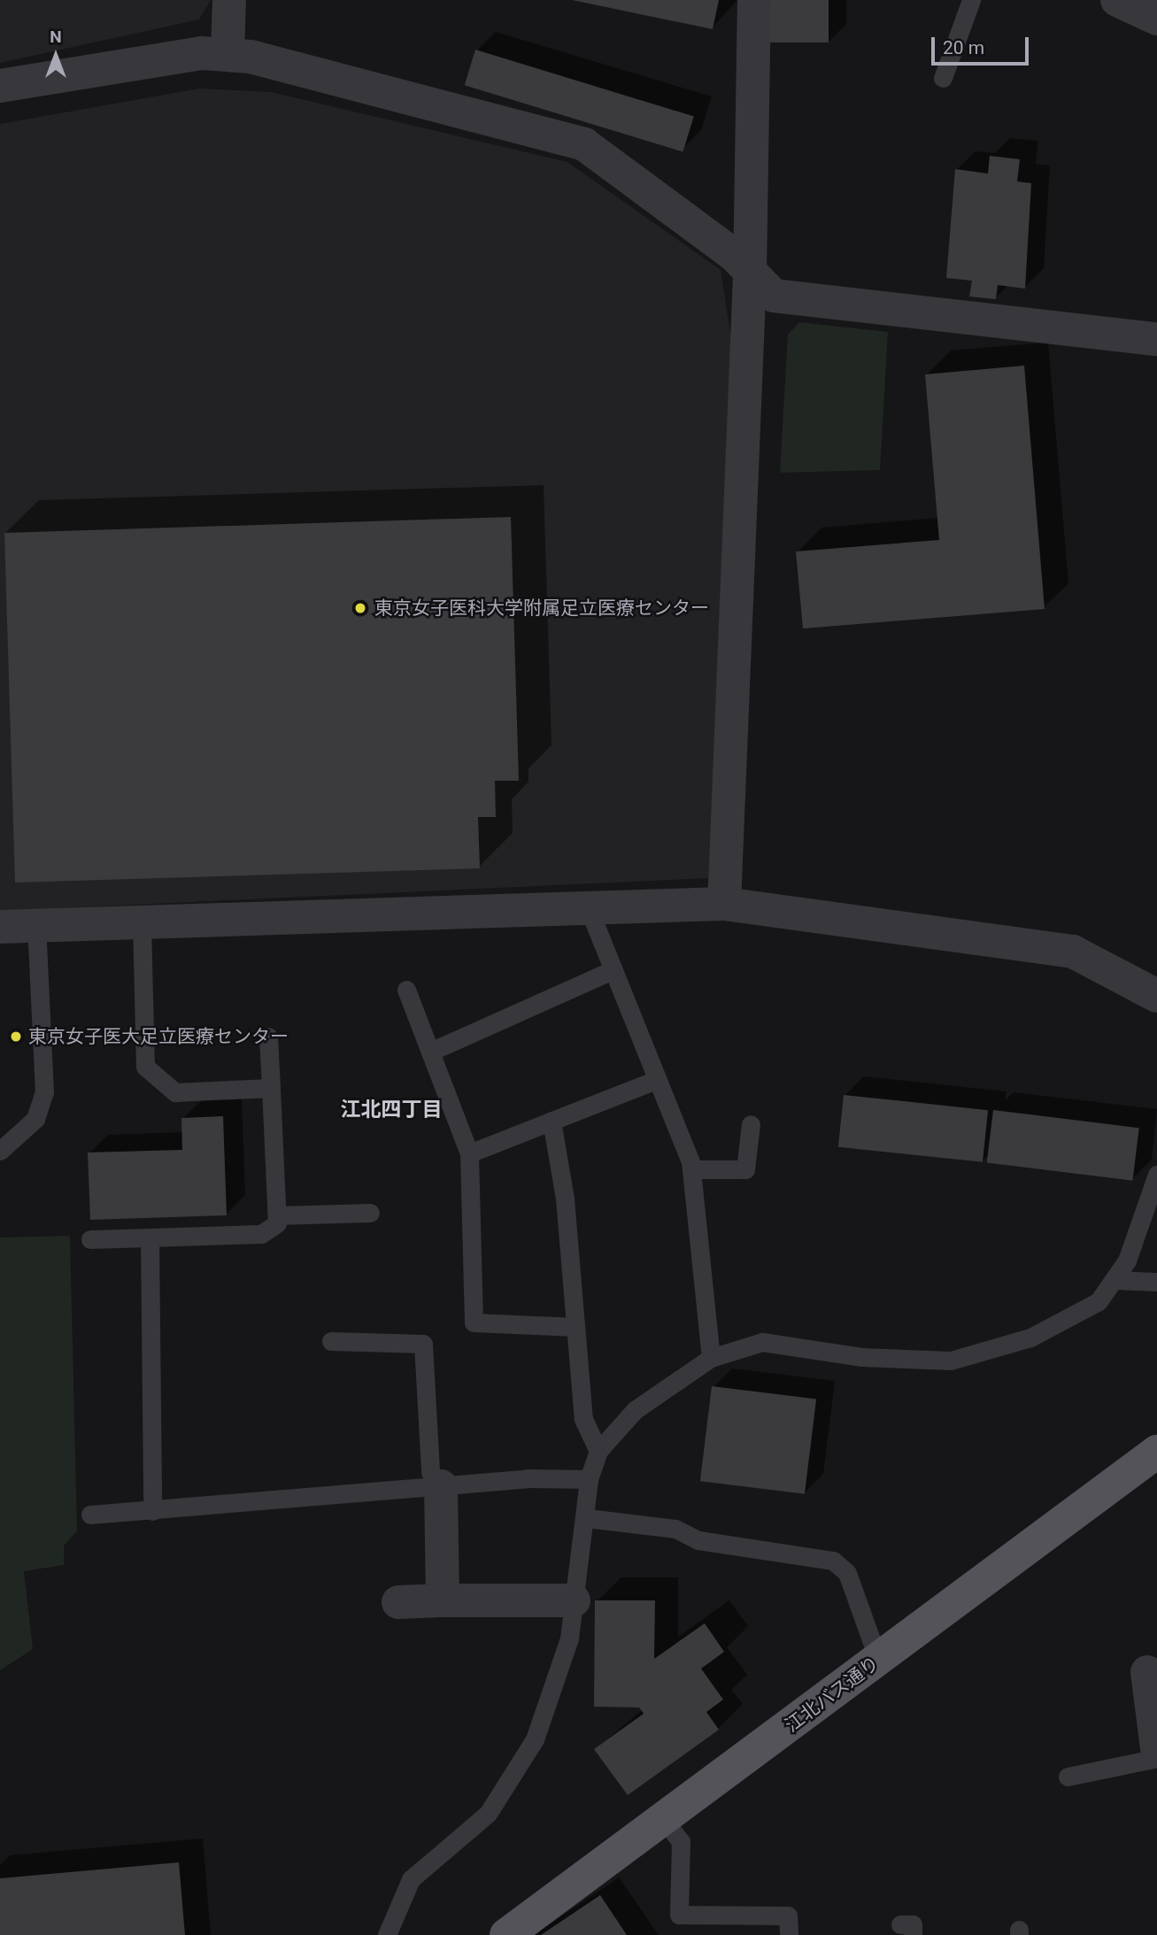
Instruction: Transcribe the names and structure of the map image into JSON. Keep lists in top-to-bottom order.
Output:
{
  "streets": {
    "main road": ["江北バス通り"]
  },
  "districts": ["江北四丁目"],
  "places": ["東京女子医科大学附属足立医療センター", "東京女子医大足立医療センター"],
  "scale_bar": "20 m",
  "north": "top"
}
